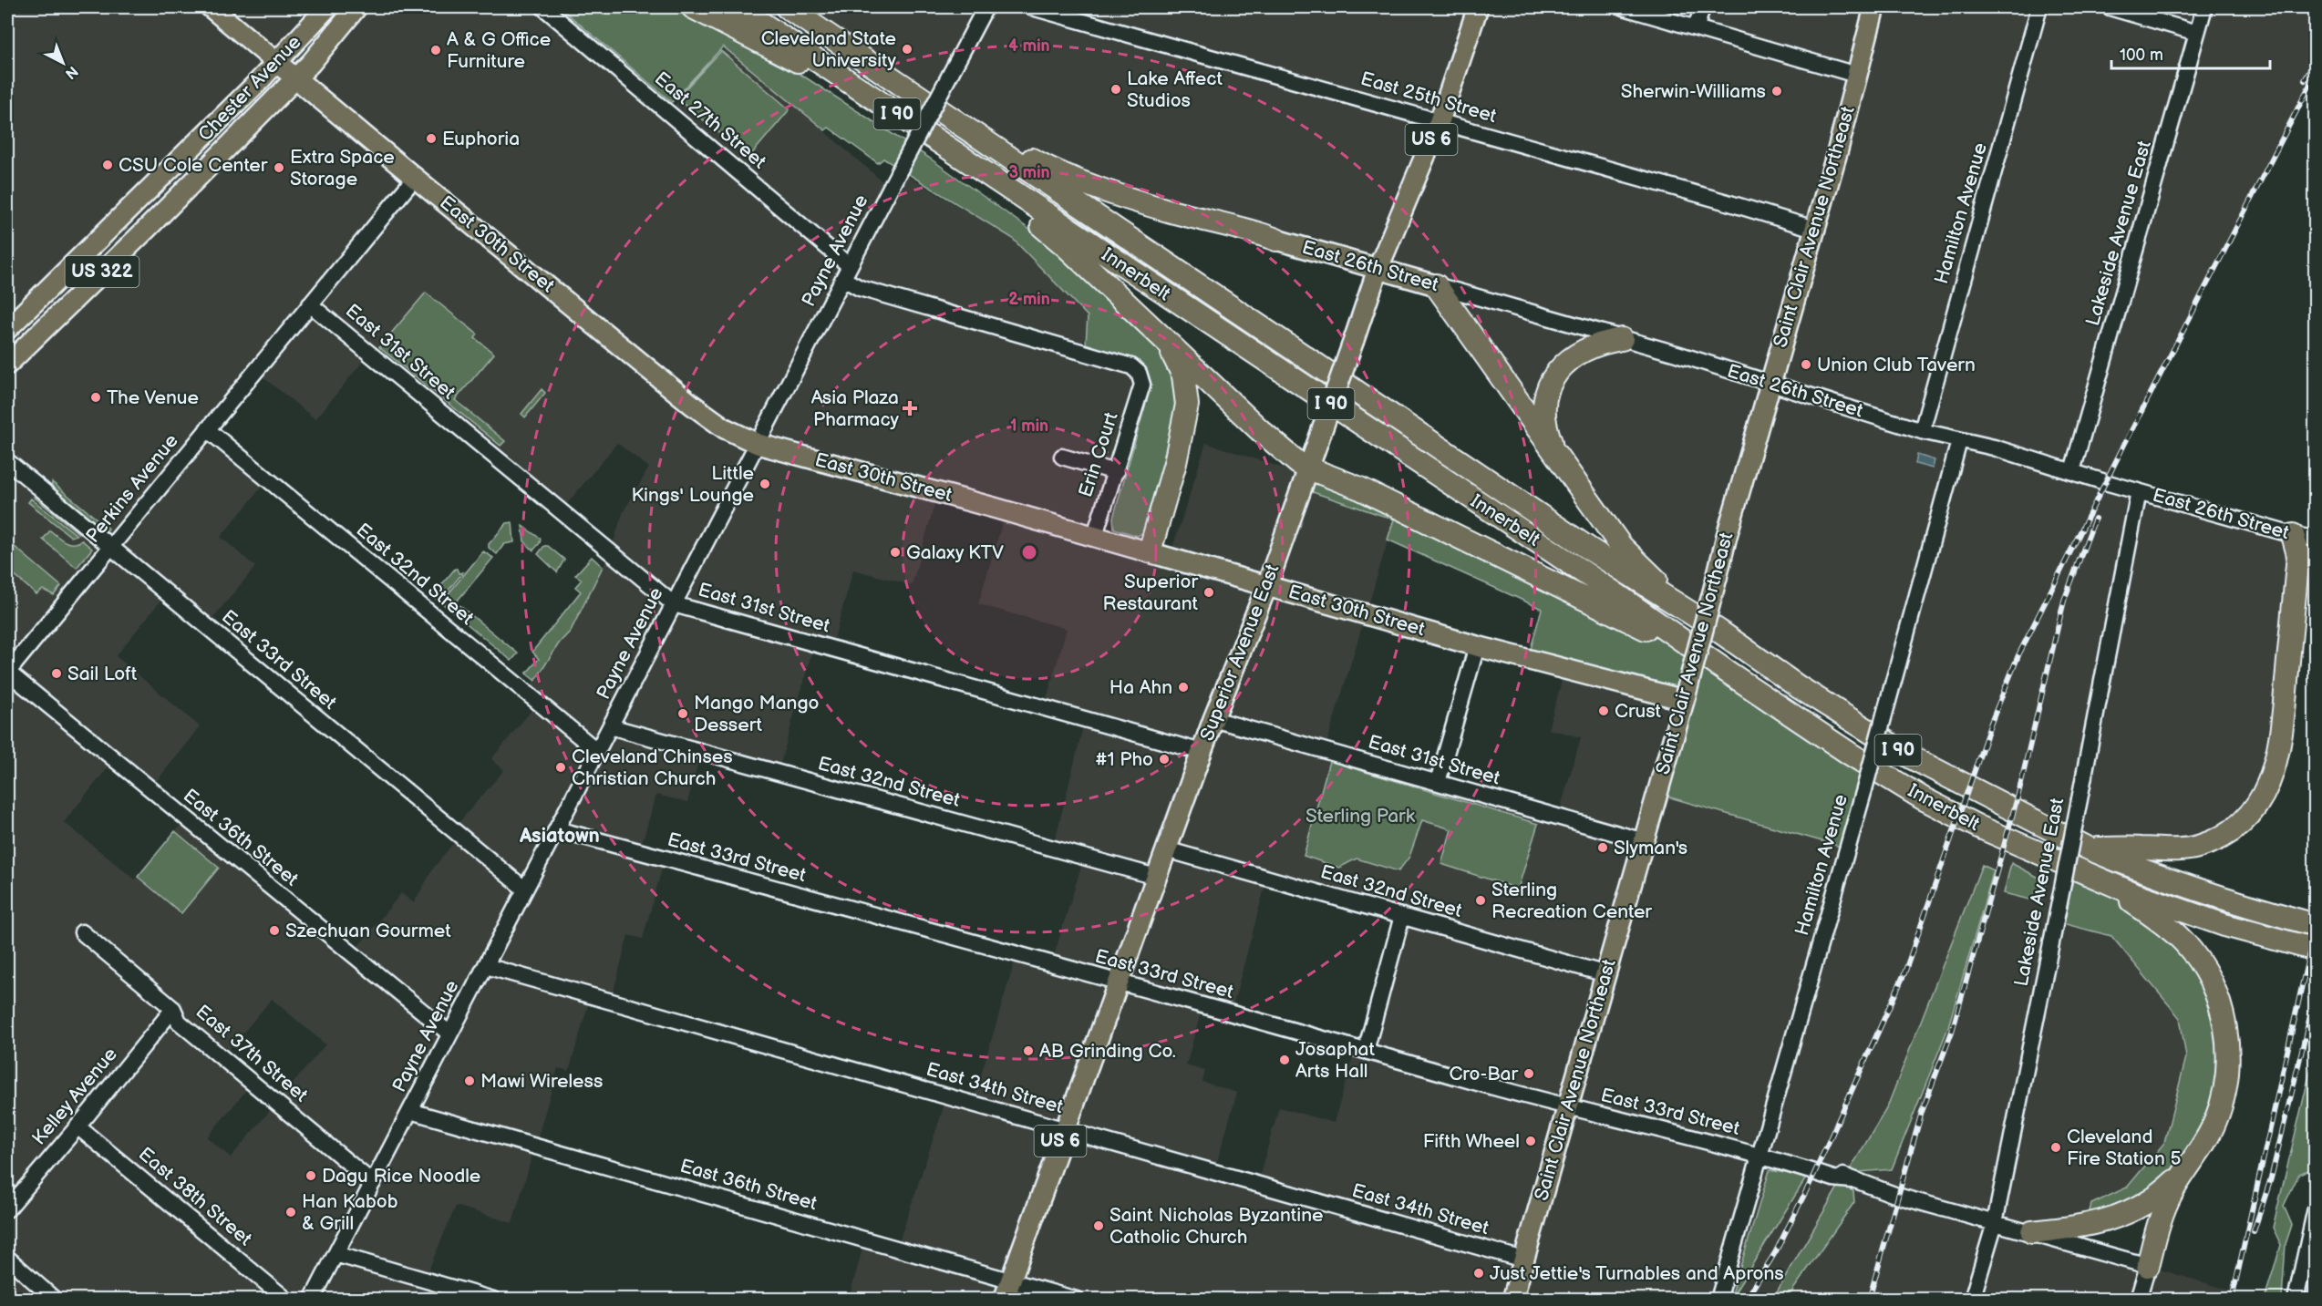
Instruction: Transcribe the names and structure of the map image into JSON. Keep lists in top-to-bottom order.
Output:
{
  "streets": {
    "highway": ["I 90", "Innerbelt"],
    "main road": [
      "Chester Avenue",
      "US 6",
      "Saint Clair Avenue Northeast",
      "East 30th Street",
      "East 26th Street",
      "US 322",
      "Superior Avenue East"
    ],
    "street": [
      "East 25th Street",
      "East 27th Street",
      "Hamilton Avenue",
      "Lakeside Avenue East",
      "Payne Avenue",
      "East 31st Street",
      "Erin Court",
      "Perkins Avenue",
      "East 32nd Street",
      "East 33rd Street",
      "East 36th Street",
      "East 37th Street",
      "East 34th Street",
      "Kelley Avenue",
      "East 38th Street"
    ]
  },
  "crossings": [
    ["Chester Avenue", "East 30th Street"],
    ["East 25th Street", "Saint Clair Avenue Northeast"],
    ["East 25th Street", "Superior Avenue East"],
    ["East 27th Street", "Payne Avenue"],
    ["East 27th Street", "Erin Court"],
    ["Hamilton Avenue", "East 26th Street"],
    ["Hamilton Avenue", "East 33rd Street"],
    ["Saint Clair Avenue Northeast", "East 30th Street"],
    ["Saint Clair Avenue Northeast", "East 26th Street"],
    ["Saint Clair Avenue Northeast", "East 31st Street"],
    ["Saint Clair Avenue Northeast", "East 32nd Street"],
    ["Saint Clair Avenue Northeast", "East 33rd Street"],
    ["Saint Clair Avenue Northeast", "East 34th Street"],
    ["Lakeside Avenue East", "East 26th Street"],
    ["Lakeside Avenue East", "East 33rd Street"],
    ["East 30th Street", "Payne Avenue"],
    ["East 30th Street", "Erin Court"],
    ["East 30th Street", "Perkins Avenue"],
    ["East 30th Street", "Superior Avenue East"],
    ["Payne Avenue", "East 31st Street"],
    ["Payne Avenue", "East 32nd Street"],
    ["Payne Avenue", "East 33rd Street"],
    ["Payne Avenue", "East 36th Street"],
    ["Payne Avenue", "East 37th Street"],
    ["Payne Avenue", "East 34th Street"],
    ["East 26th Street", "Superior Avenue East"],
    ["East 31st Street", "Perkins Avenue"],
    ["East 31st Street", "Superior Avenue East"],
    ["Perkins Avenue", "East 32nd Street"],
    ["Perkins Avenue", "East 33rd Street"],
    ["Perkins Avenue", "East 36th Street"],
    ["East 32nd Street", "Superior Avenue East"],
    ["Superior Avenue East", "East 33rd Street"],
    ["Superior Avenue East", "East 36th Street"],
    ["Superior Avenue East", "East 34th Street"],
    ["East 37th Street", "Kelley Avenue"],
    ["Kelley Avenue", "East 38th Street"]
  ],
  "districts": ["Asiatown"],
  "parks": ["Sterling Park"],
  "places": {
    "other": [
      "Cleveland State University",
      "A & G Office Furniture",
      "Lake Affect Studios",
      "Sherwin-Williams",
      "Euphoria",
      "CSU Cole Center",
      "Extra Space Storage",
      "Union Club Tavern",
      "The Venue",
      "Little Kings' Lounge",
      "Galaxy KTV",
      "Superior Restaurant",
      "Sail Loft",
      "Ha Ahn",
      "Crust",
      "Mango Mango Dessert",
      "#1 Pho",
      "Cleveland Chinses Christian Church",
      "Slyman's",
      "Sterling Recreation Center",
      "Szechuan Gourmet",
      "AB Grinding Co.",
      "Josaphat Arts Hall",
      "Cro-Bar",
      "Mawi Wireless",
      "Fifth Wheel",
      "Cleveland Fire Station 5",
      "Dagu Rice Noodle",
      "Han Kabob & Grill",
      "Saint Nicholas Byzantine Catholic Church",
      "Just Jettie's Turnables and Aprons"
    ],
    "health": ["Asia Plaza Pharmacy"]
  },
  "scale_bar": "100 m",
  "north": "bottom right",
  "rings": [
    "4 min",
    "3 min",
    "2 min",
    "1 min"
  ]
}
